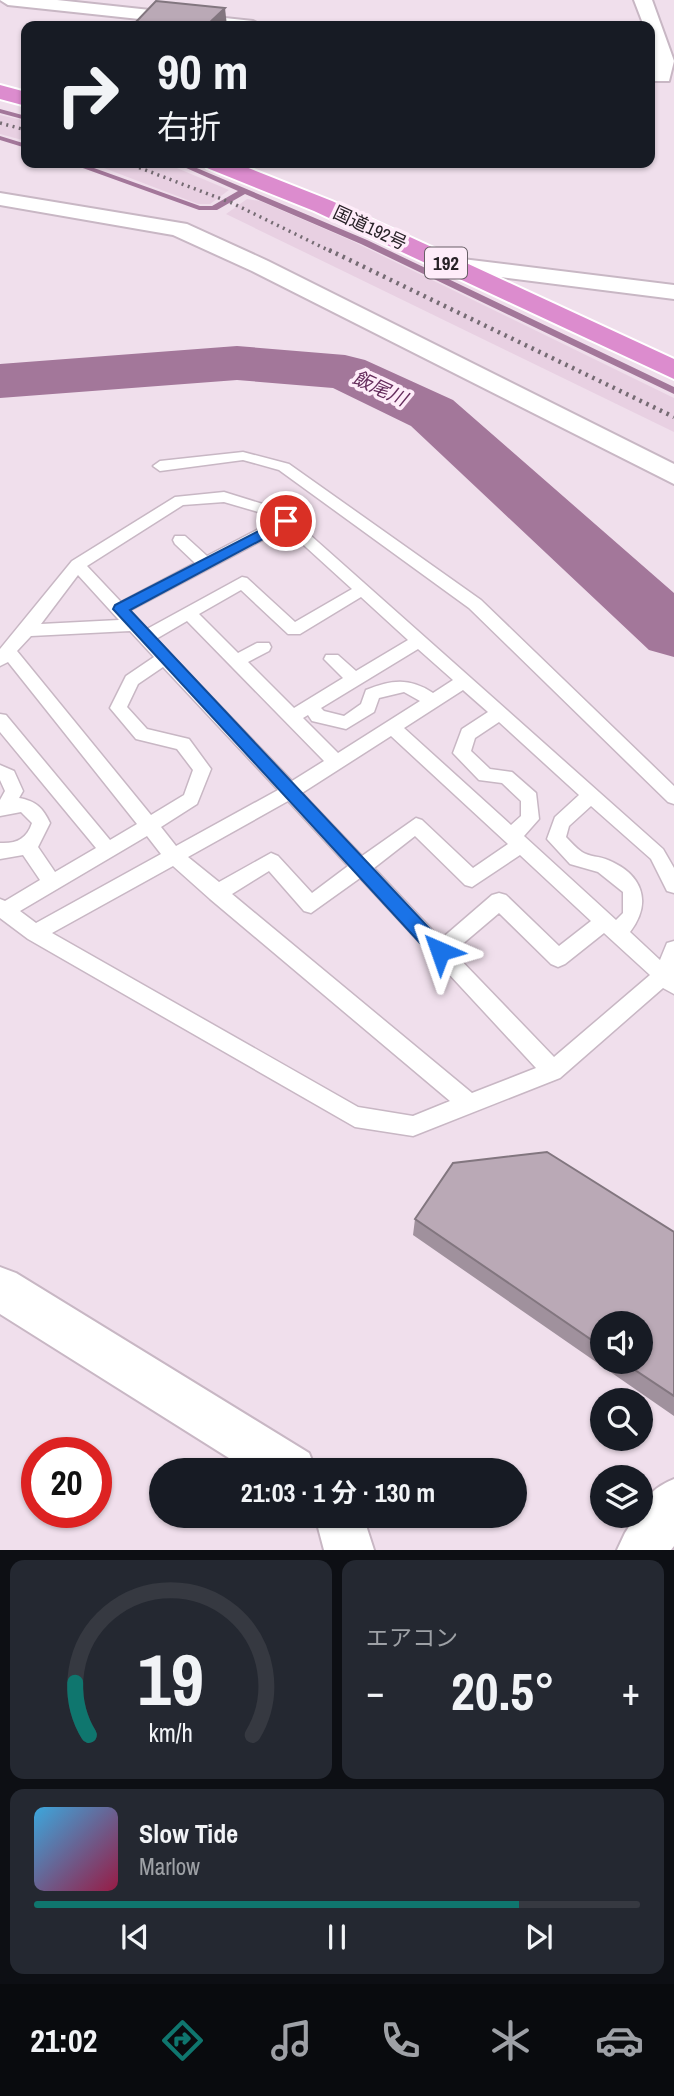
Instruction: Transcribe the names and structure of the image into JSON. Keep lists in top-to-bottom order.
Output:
{
  "streets": {
    "highway": ["国道192号", "192"]
  },
  "water": ["飯尾川"],
  "page": {
    "turn": ["90 m", "右折"],
    "limit": "20",
    "trip": "21:03 · 1 分 · 130 m",
    "tile": "エアコン",
    "heat": ["−", "20.5°", "+"],
    "song": ["Slow Tide", "Marlow"],
    "tabs": "21:02",
    "gauge": ["19", "km/h"]
  }
}
